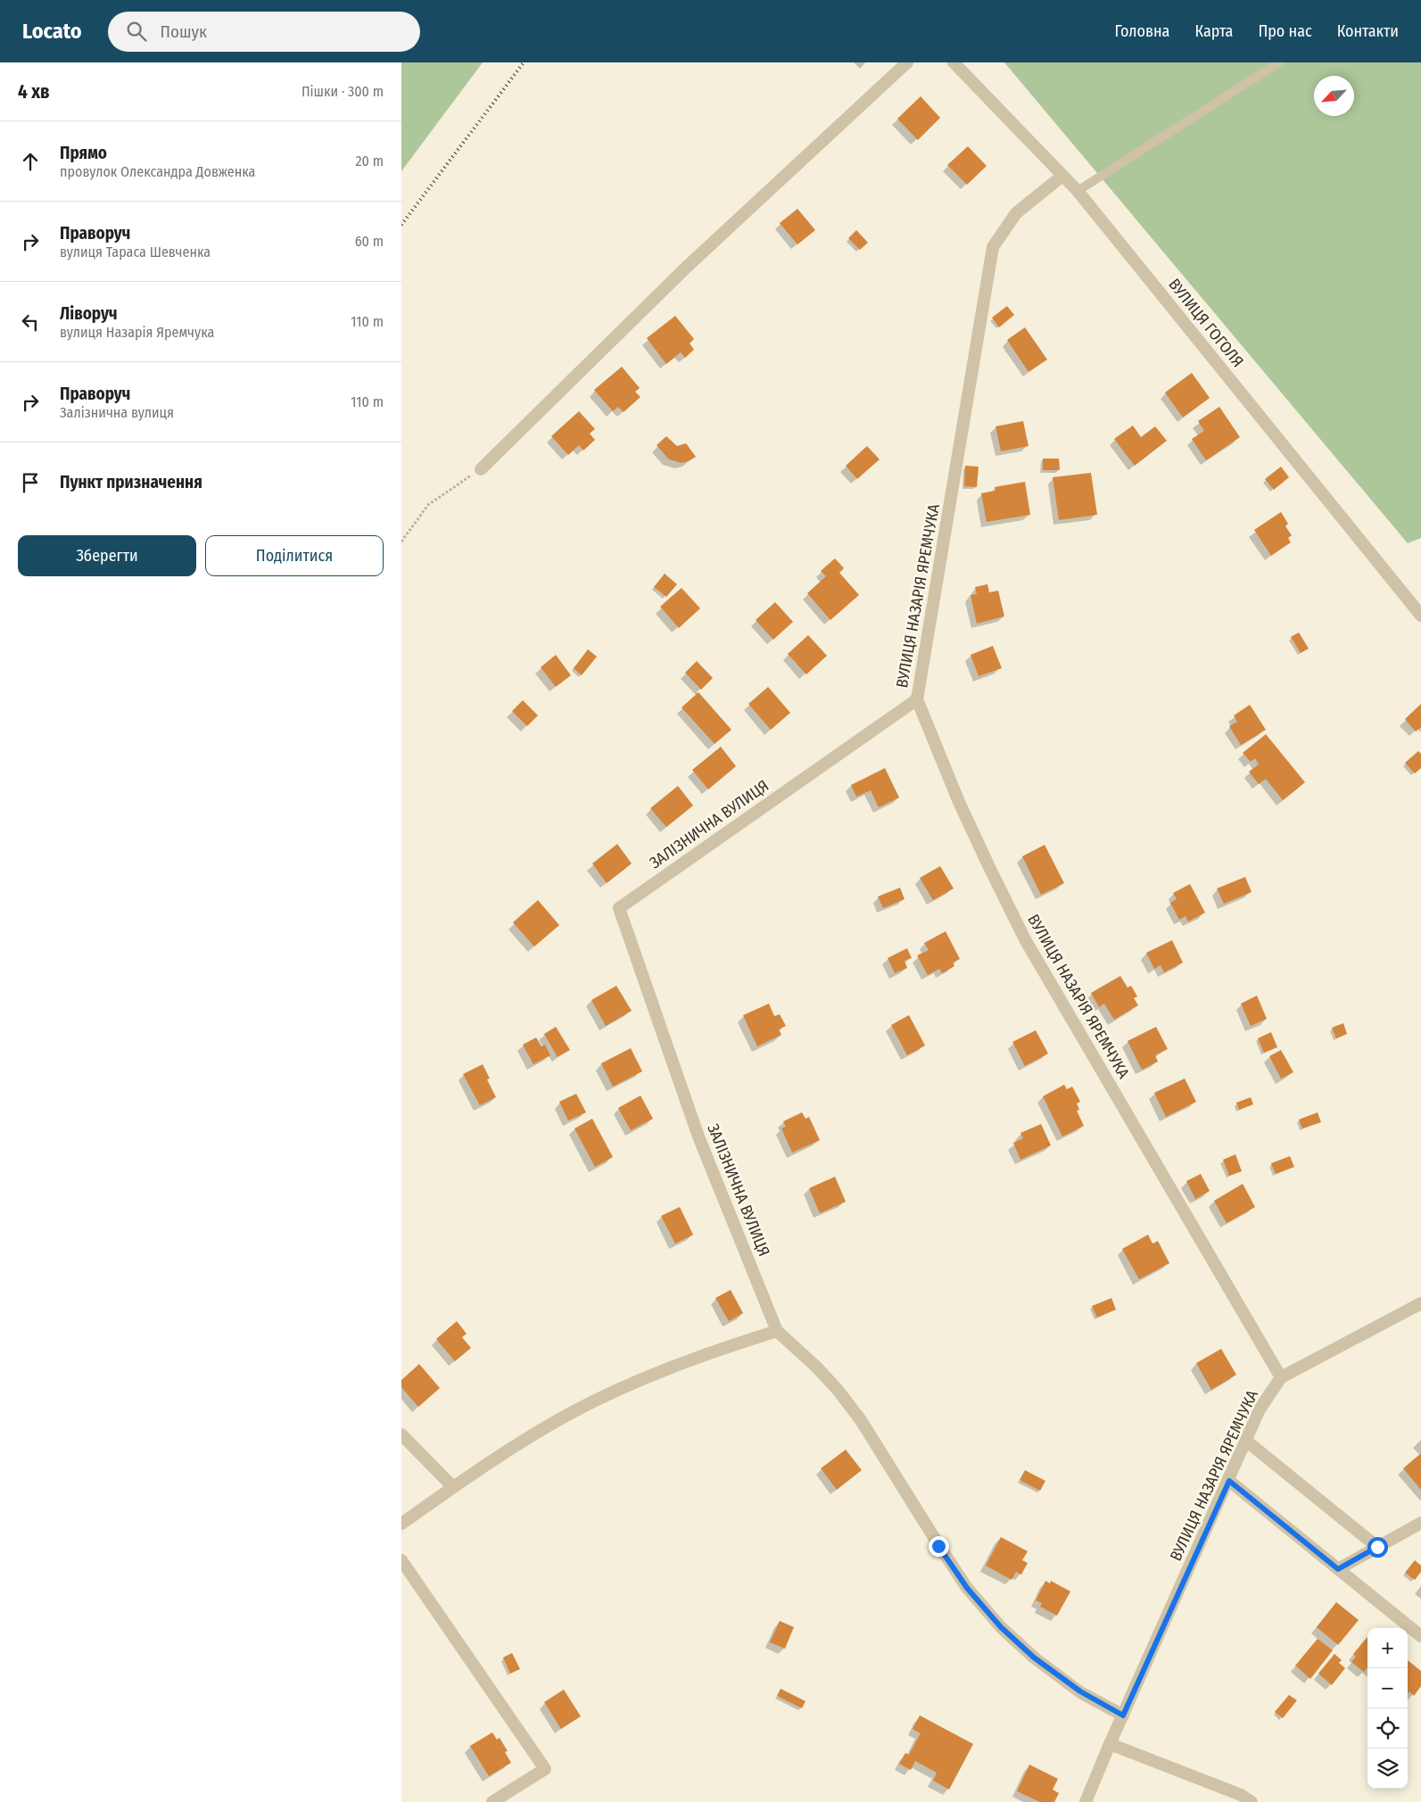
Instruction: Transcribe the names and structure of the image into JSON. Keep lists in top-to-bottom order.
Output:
{
  "streets": {
    "street": ["ВУЛИЦЯ ГОГОЛЯ", "ВУЛИЦЯ НАЗАРІЯ ЯРЕМЧУКА", "ЗАЛІЗНИЧНА ВУЛИЦЯ"]
  },
  "crossings": [
    ["ВУЛИЦЯ ГОГОЛЯ", "ВУЛИЦЯ НАЗАРІЯ ЯРЕМЧУКА"],
    ["ВУЛИЦЯ НАЗАРІЯ ЯРЕМЧУКА", "ЗАЛІЗНИЧНА ВУЛИЦЯ"]
  ],
  "north": "bottom left",
  "page": {
    "header": "Locato",
    "search": "Пошук",
    "nav": [
      "Головна",
      "Карта",
      "Про нас",
      "Контакти"
    ],
    "heading": ["4 хв", "Пішки · 300 m"],
    "list": [
      ["Прямо", "провулок Олександра Довженка", "20 m"],
      ["Праворуч", "вулиця Тараса Шевченка", "60 m"],
      ["Ліворуч", "вулиця Назарія Яремчука", "110 m"],
      ["Праворуч", "Залізнична вулиця", "110 m"],
      "Пункт призначення"
    ],
    "buttons": ["Зберегти", "Поділитися"],
    "map_buttons": ["+", "−"]
  }
}
